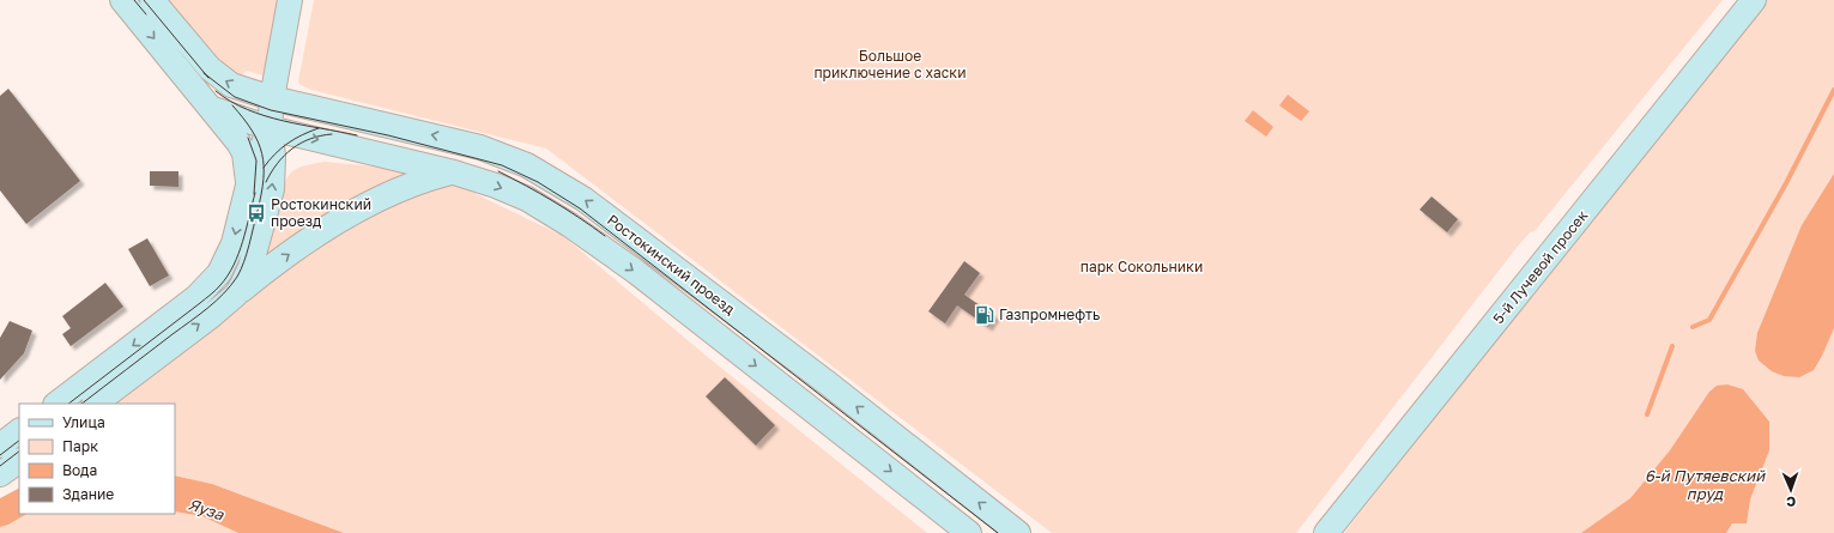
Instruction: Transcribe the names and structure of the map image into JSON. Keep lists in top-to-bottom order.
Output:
{
  "streets": {
    "main road": ["Ростокинский проезд", "5-й Лучевой просек"]
  },
  "water": ["6-й Путяевский пруд", "Яуза"],
  "parks": ["Большое приключение с хаски", "парк Сокольники"],
  "places": {
    "bus stop": ["Ростокинский проезд"],
    "fuel station": ["Газпромнефть"]
  },
  "legend": [
    "Улица",
    "Парк",
    "Вода",
    "Здание"
  ],
  "north": "bottom"
}
